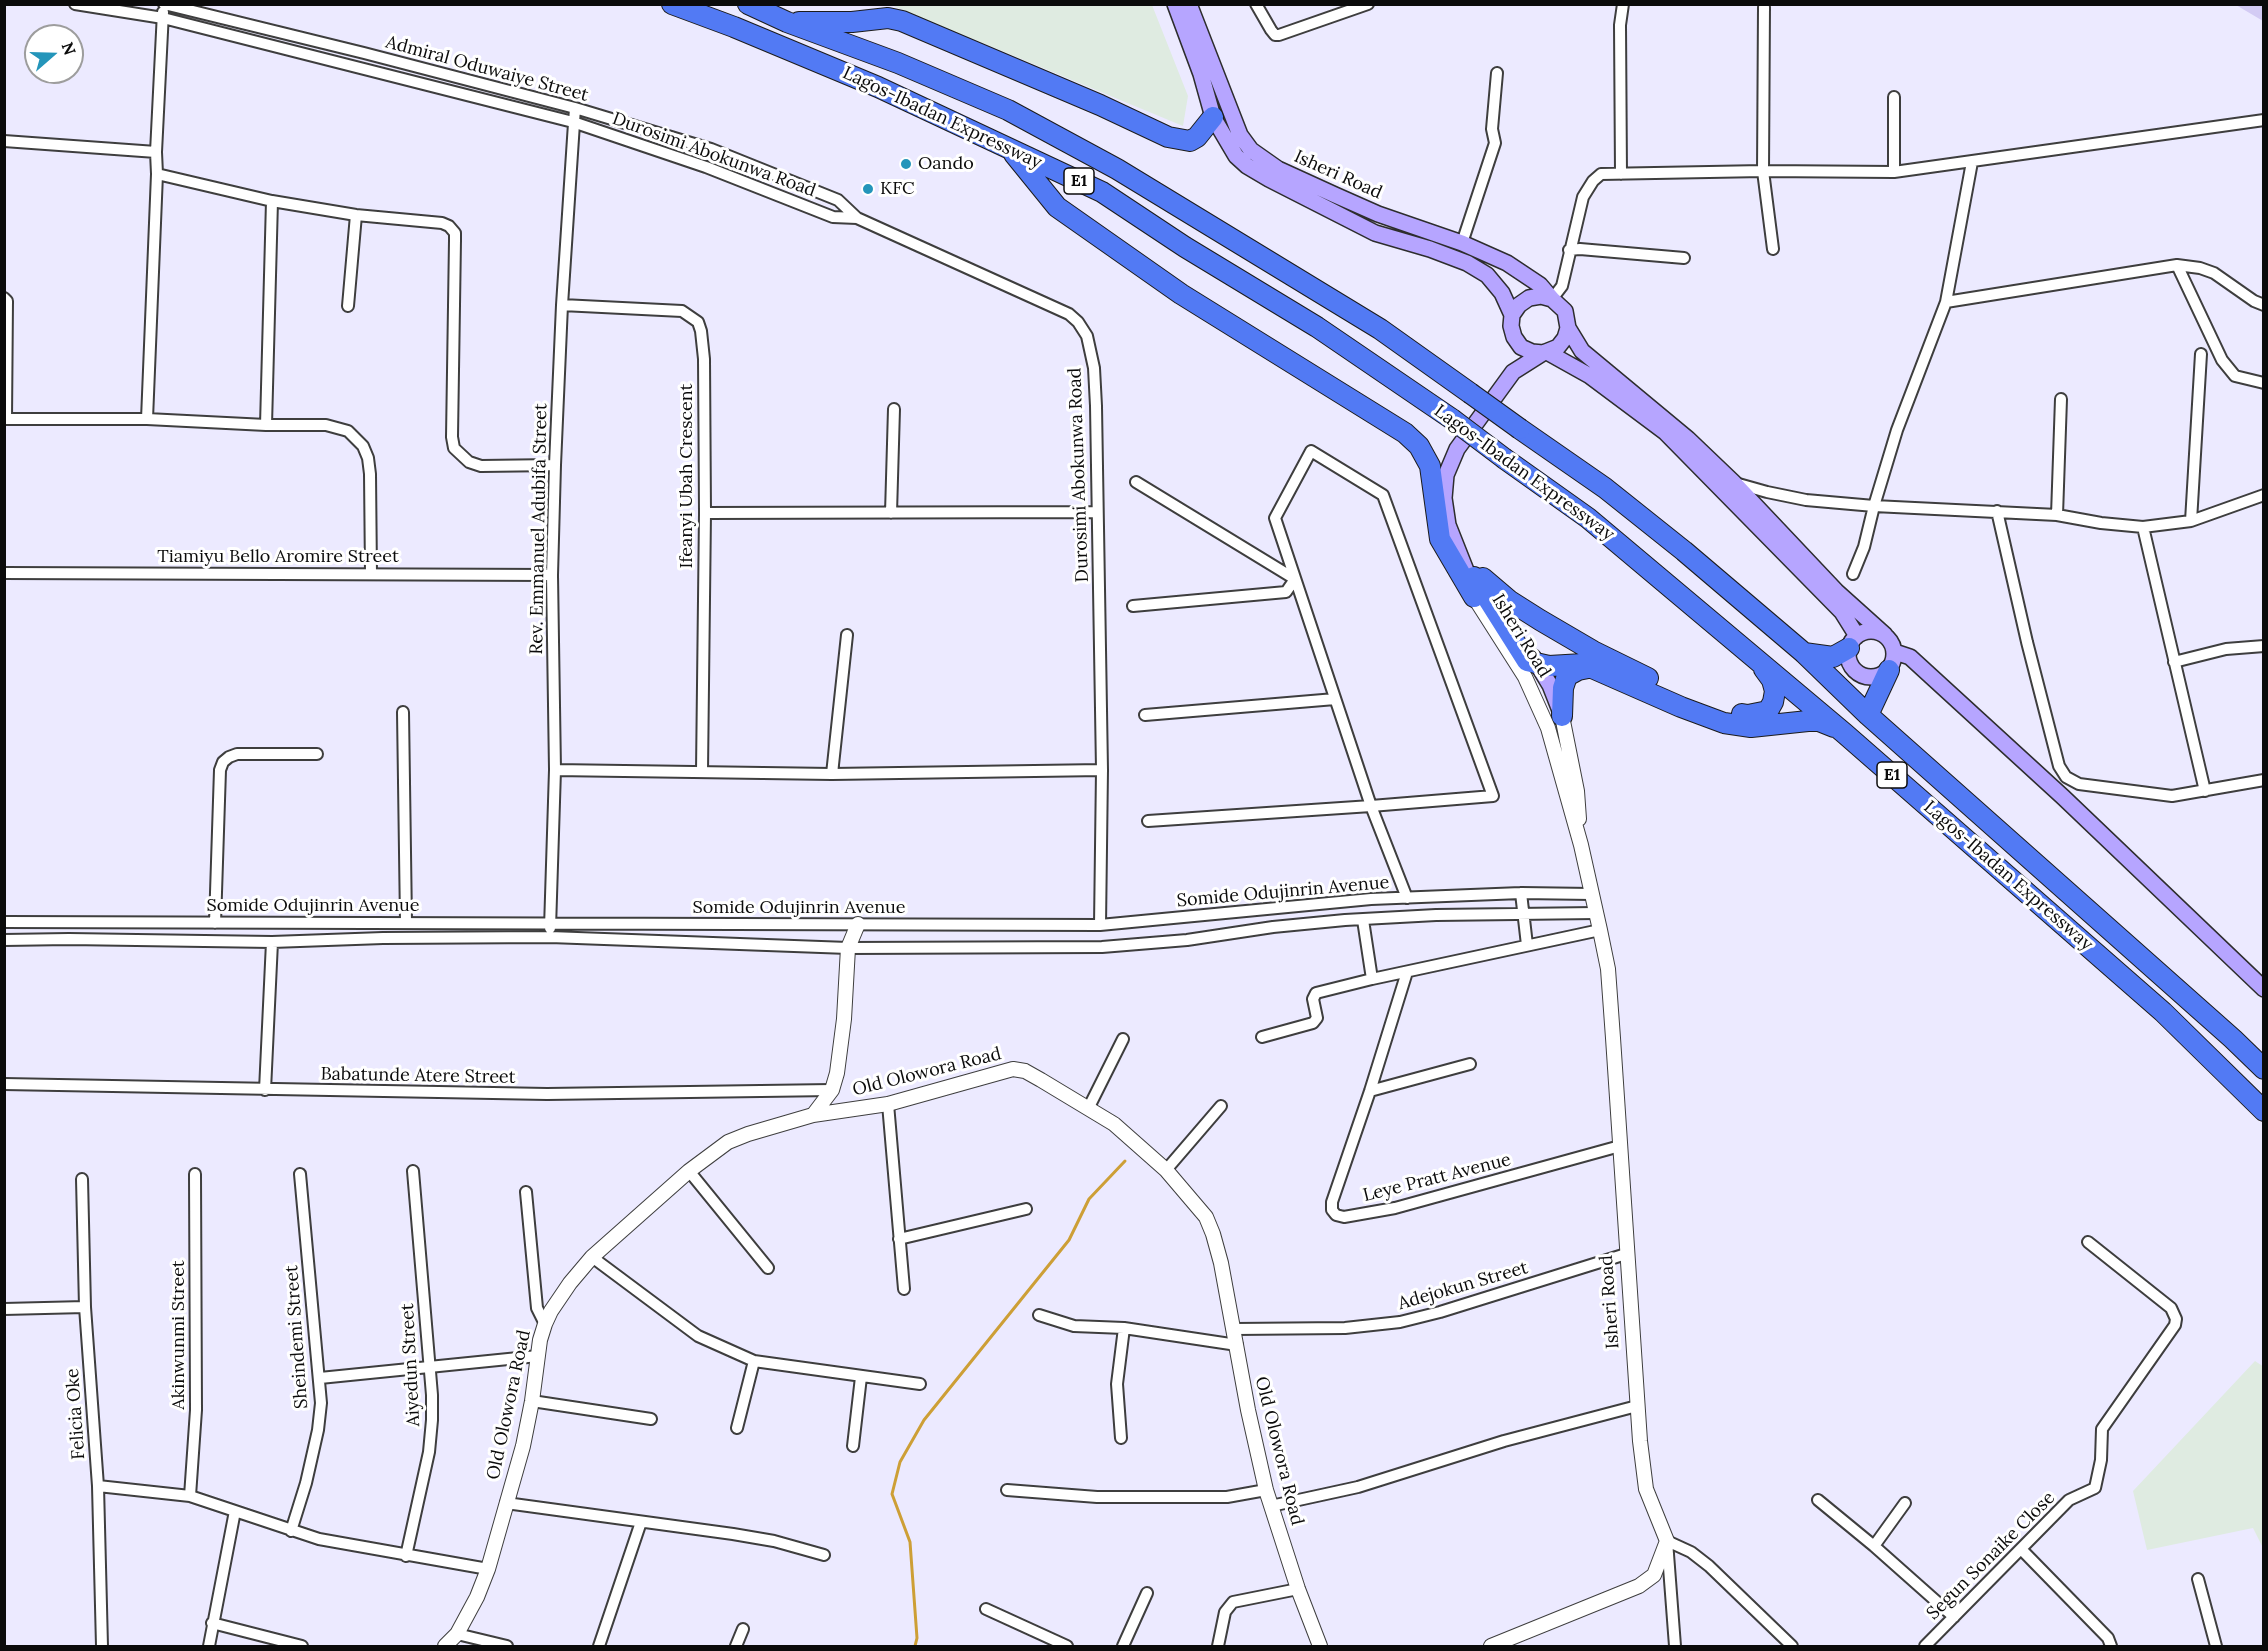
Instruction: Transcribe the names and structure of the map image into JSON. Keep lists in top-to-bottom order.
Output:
{
  "streets": {
    "highway": ["Lagos-Ibadan Expressway", "E1"],
    "main road": ["Isheri Road"],
    "street": [
      "Admiral Oduwaiye Street",
      "Durosimi Abokunwa Road",
      "Ifeanyi Ubah Crescent",
      "Rev. Emmanuel Adubifa Street",
      "Tiamiyu Bello Aromire Street",
      "Somide Odujinrin Avenue",
      "Old Olowora Road",
      "Babatunde Atere Street",
      "Leye Pratt Avenue",
      "Adejokun Street",
      "Akinwunmi Street",
      "Sheindemi Street",
      "Aiyedun Street",
      "Felicia Oke",
      "Segun Sonaike Close"
    ]
  },
  "crossings": [
    ["Admiral Oduwaiye Street", "Durosimi Abokunwa Road"],
    ["Admiral Oduwaiye Street", "Rev. Emmanuel Adubifa Street"],
    ["Durosimi Abokunwa Road", "Rev. Emmanuel Adubifa Street"],
    ["Durosimi Abokunwa Road", "Somide Odujinrin Avenue"],
    ["Isheri Road", "Somide Odujinrin Avenue"],
    ["Isheri Road", "Leye Pratt Avenue"],
    ["Isheri Road", "Adejokun Street"],
    ["Ifeanyi Ubah Crescent", "Rev. Emmanuel Adubifa Street"],
    ["Rev. Emmanuel Adubifa Street", "Tiamiyu Bello Aromire Street"],
    ["Rev. Emmanuel Adubifa Street", "Somide Odujinrin Avenue"],
    ["Old Olowora Road", "Adejokun Street"]
  ],
  "places": ["Oando", "KFC"],
  "north": "right"
}
